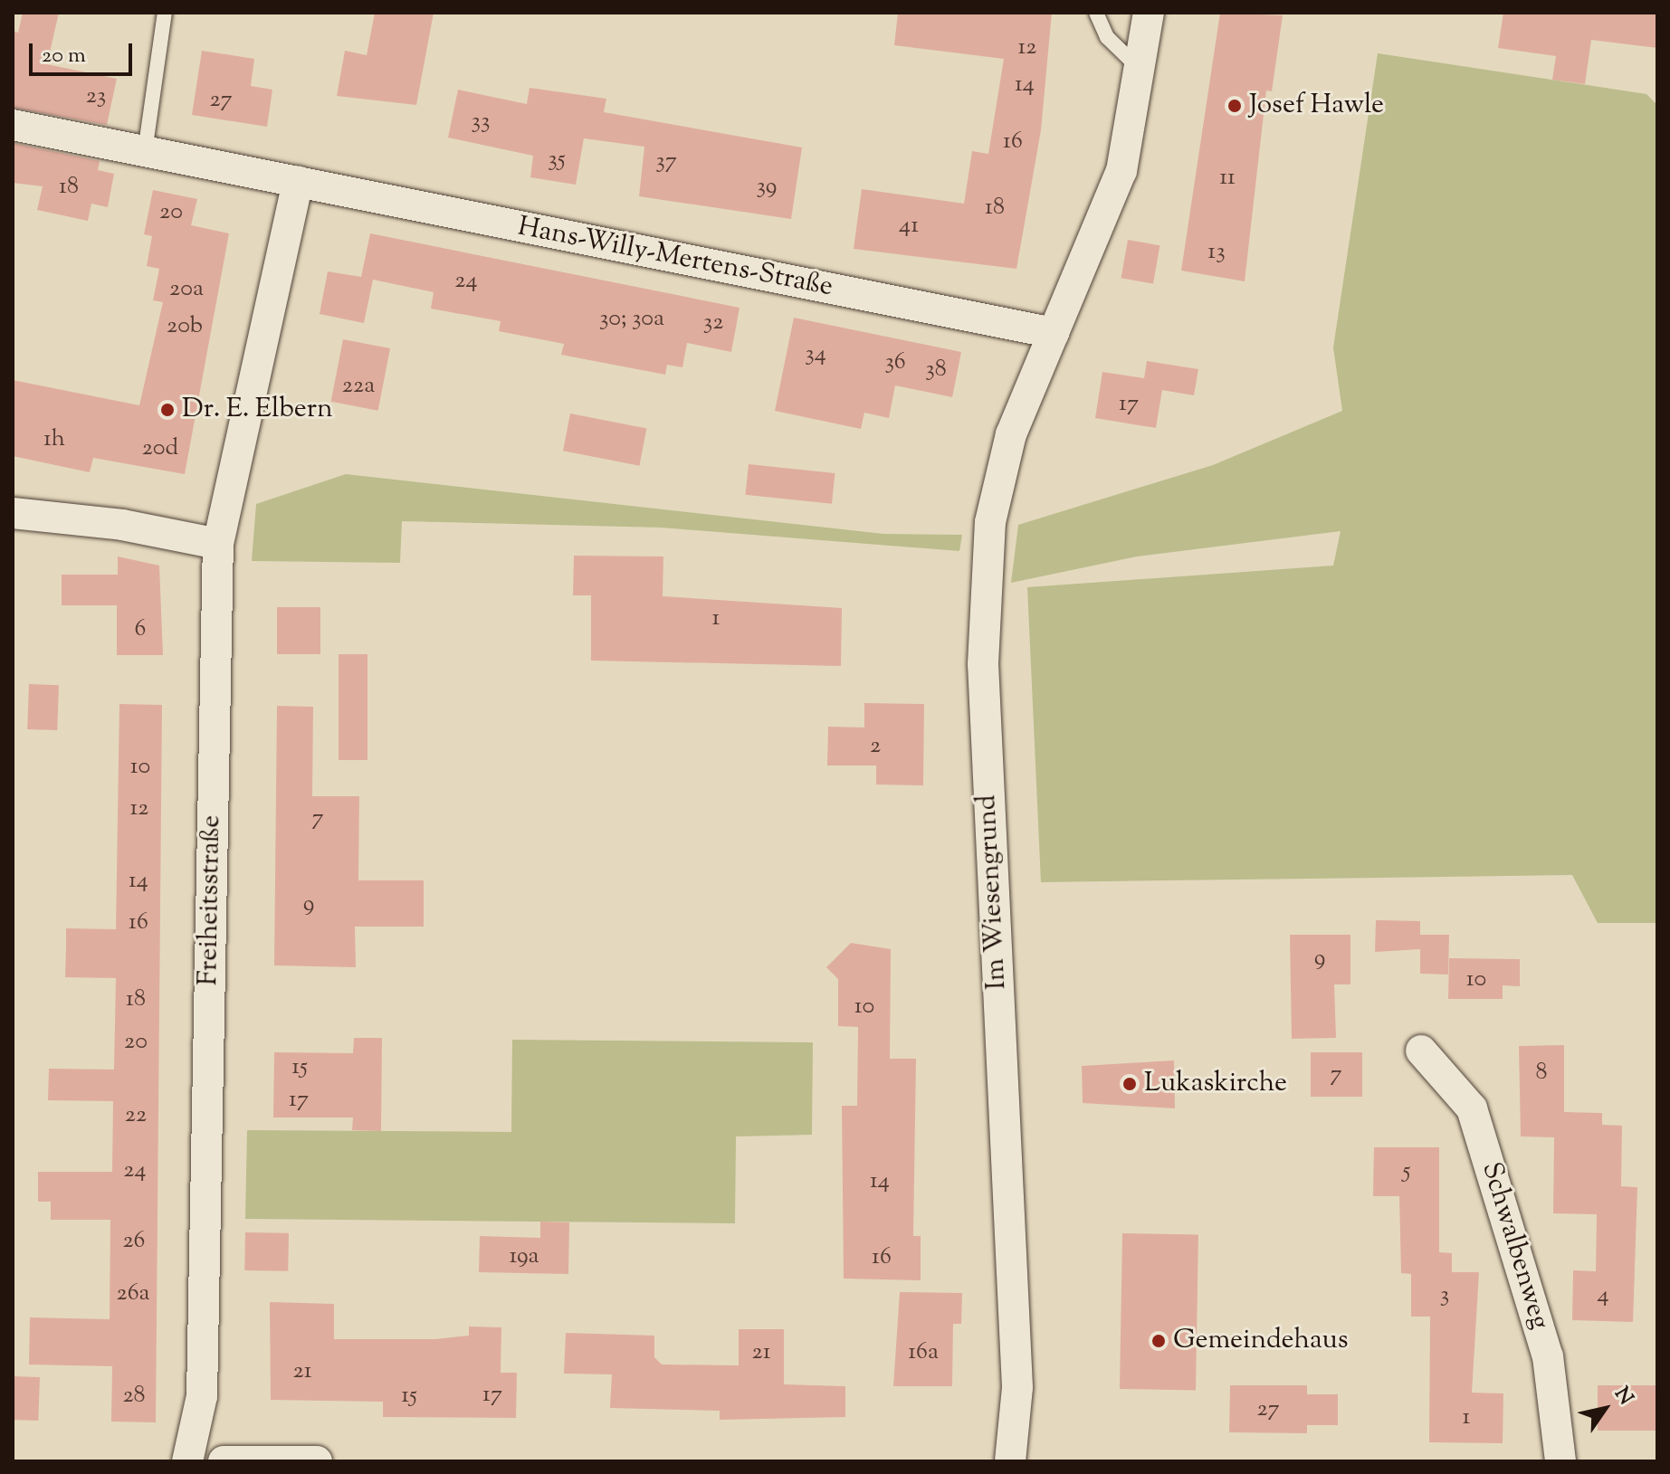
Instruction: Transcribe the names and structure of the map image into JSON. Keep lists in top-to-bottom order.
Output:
{
  "streets": {
    "street": [
      "Hans-Willy-Mertens-Straße",
      "Im Wiesengrund",
      "Freiheitsstraße",
      "Schwalbenweg"
    ]
  },
  "crossings": [
    ["Hans-Willy-Mertens-Straße", "Im Wiesengrund"]
  ],
  "places": [
    "Josef Hawle",
    "Dr. E. Elbern",
    "Lukaskirche",
    "Gemeindehaus"
  ],
  "house_numbers": [
    "12",
    "14",
    "23",
    "27",
    "33",
    "16",
    "35",
    "37",
    "11",
    "18",
    "39",
    "18",
    "20",
    "41",
    "13",
    "24",
    "20a",
    "30; 30a",
    "32",
    "20b",
    "34",
    "36",
    "38",
    "22a",
    "17",
    "1h",
    "20d",
    "1",
    "6",
    "2",
    "10",
    "12",
    "7",
    "14",
    "9",
    "16",
    "9",
    "10",
    "18",
    "10",
    "20",
    "15",
    "8",
    "7",
    "17",
    "22",
    "24",
    "5",
    "14",
    "26",
    "19a",
    "16",
    "26a",
    "3",
    "4",
    "21",
    "16a",
    "21",
    "17",
    "28",
    "15",
    "27",
    "1"
  ],
  "scale_bar": "20 m",
  "north": "top right"
}
